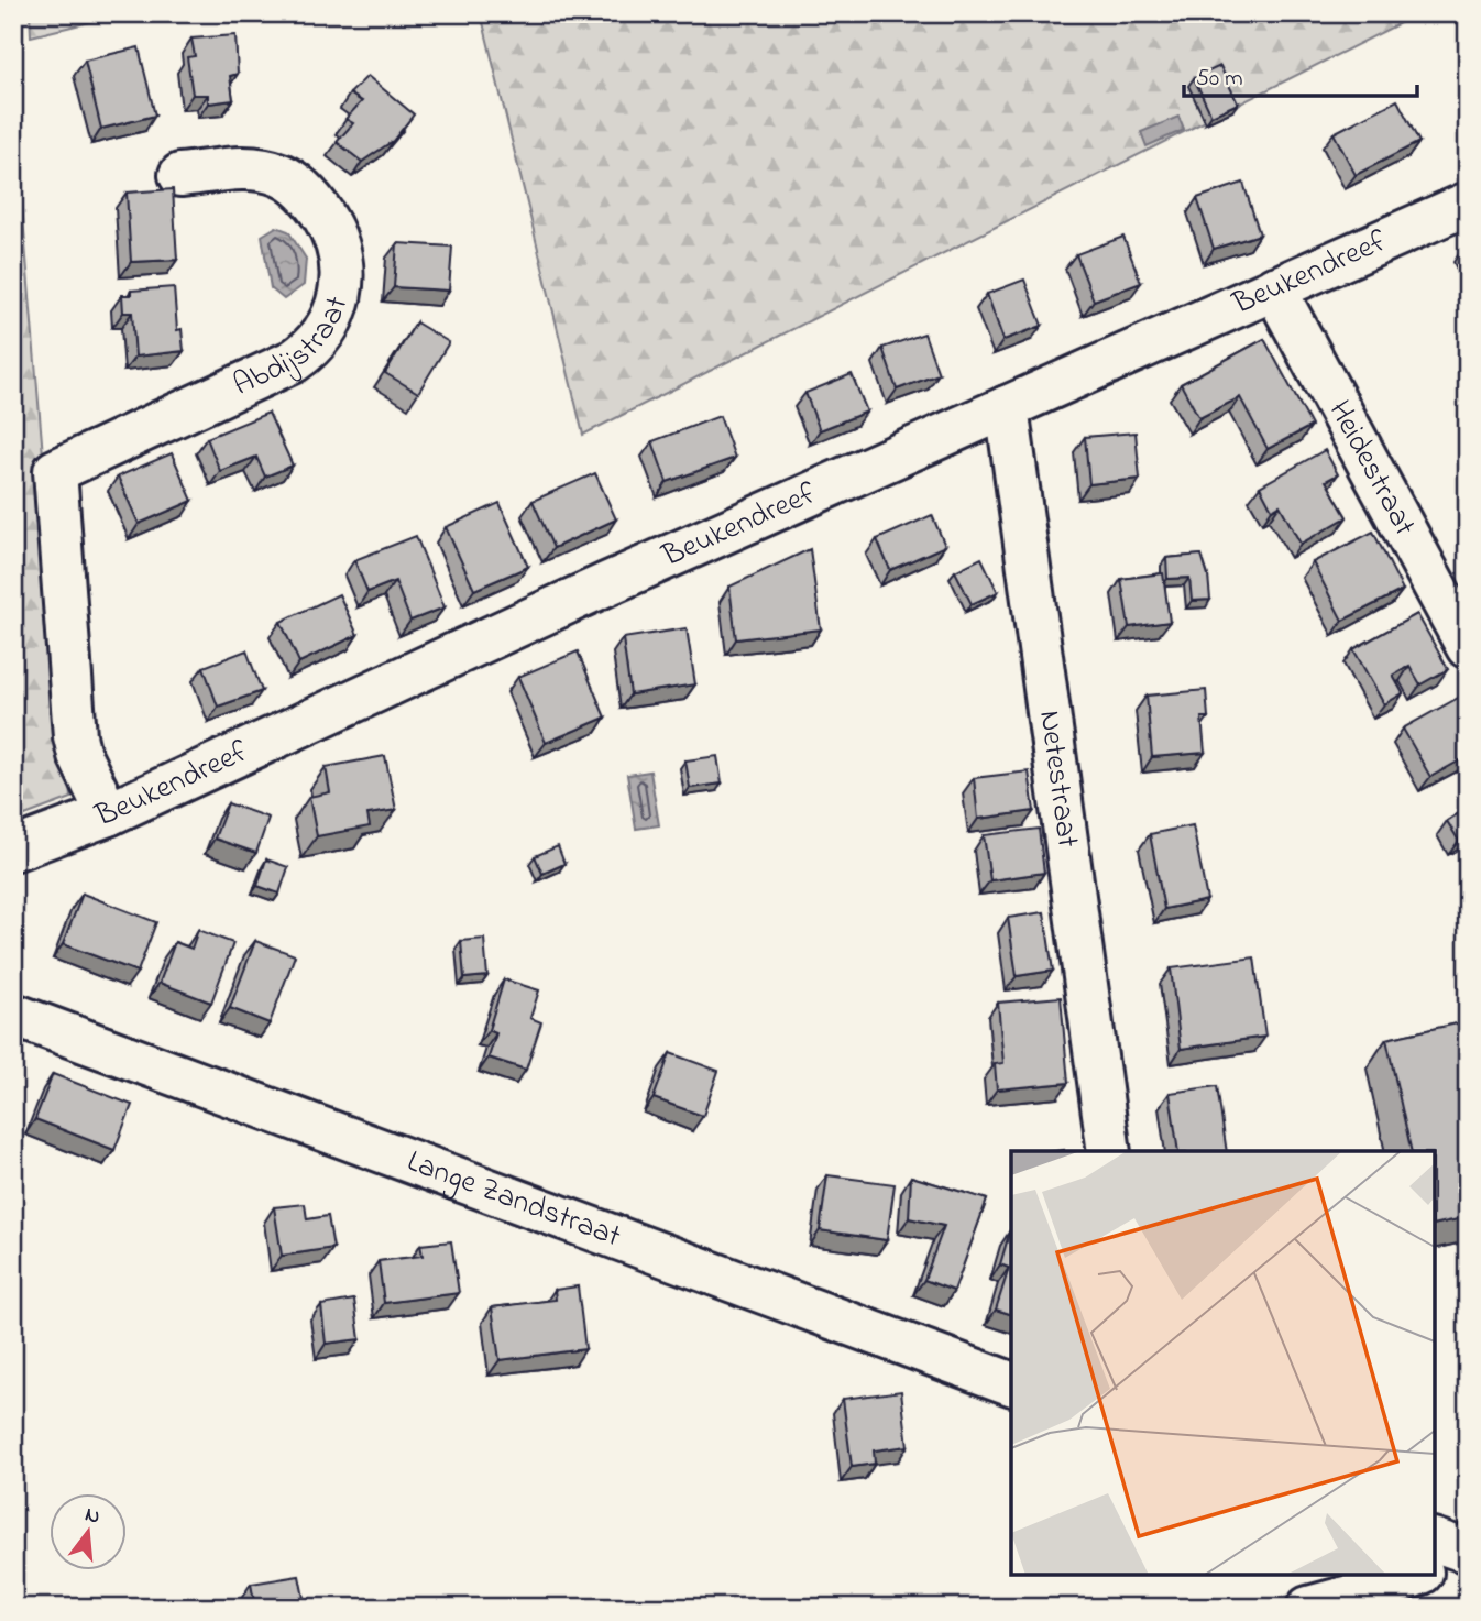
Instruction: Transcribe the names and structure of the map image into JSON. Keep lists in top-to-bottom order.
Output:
{
  "streets": {
    "street": [
      "Beukendreef",
      "Abdijstraat",
      "Heidestraat",
      "Netestraat",
      "Lange Zandstraat"
    ]
  },
  "crossings": [
    ["Beukendreef", "Abdijstraat"],
    ["Beukendreef", "Heidestraat"],
    ["Beukendreef", "Netestraat"]
  ],
  "scale_bar": "50 m",
  "north": "top"
}
